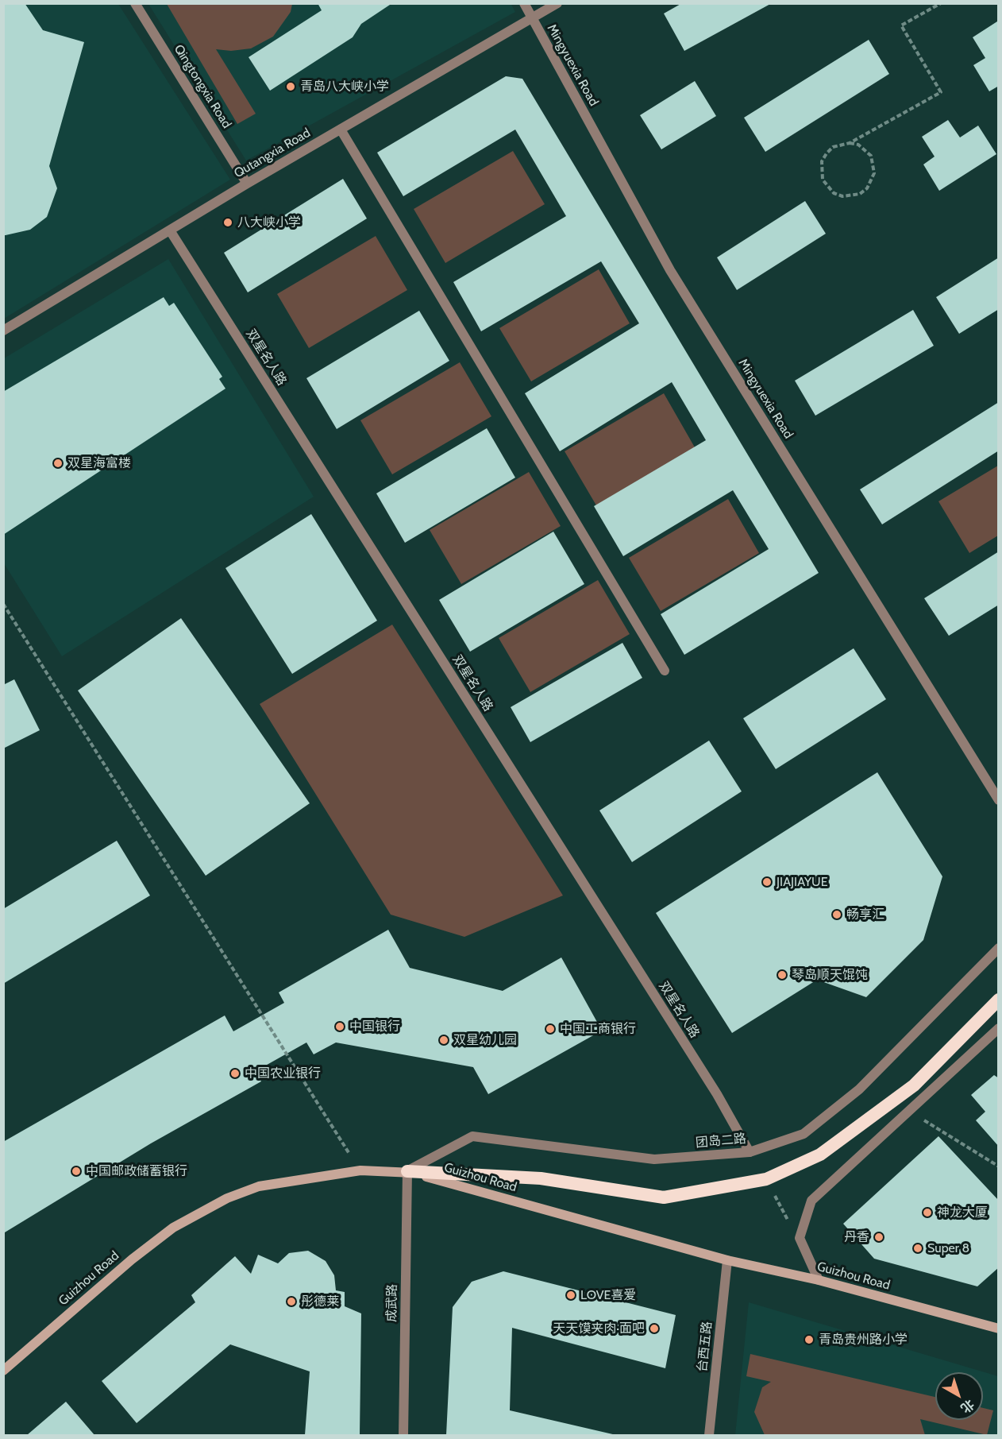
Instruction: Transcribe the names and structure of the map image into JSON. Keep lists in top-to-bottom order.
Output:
{
  "streets": {
    "main road": ["Guizhou Road"],
    "street": [
      "Mingyuexia Road",
      "Qingtongxia Road",
      "Qutangxia Road",
      "双星名人路",
      "团岛二路",
      "成武路",
      "台西五路"
    ]
  },
  "crossings": [
    ["Mingyuexia Road", "Qutangxia Road"],
    ["Qingtongxia Road", "Qutangxia Road"],
    ["Qutangxia Road", "双星名人路"],
    ["双星名人路", "团岛二路"],
    ["团岛二路", "Guizhou Road"],
    ["团岛二路", "成武路"],
    ["Guizhou Road", "成武路"],
    ["Guizhou Road", "台西五路"]
  ],
  "places": [
    "青岛八大峡小学",
    "八大峡小学",
    "双星海富楼",
    "JIAJIAYUE",
    "畅享汇",
    "琴岛顺天馄饨",
    "中国银行",
    "中国工商银行",
    "双星幼儿园",
    "中国农业银行",
    "中国邮政储蓄银行",
    "神龙大厦",
    "丹香",
    "Super 8",
    "LOVE喜爱",
    "彤德莱",
    "天天馍夹肉·面吧",
    "青岛贵州路小学"
  ],
  "north": "bottom right"
}
